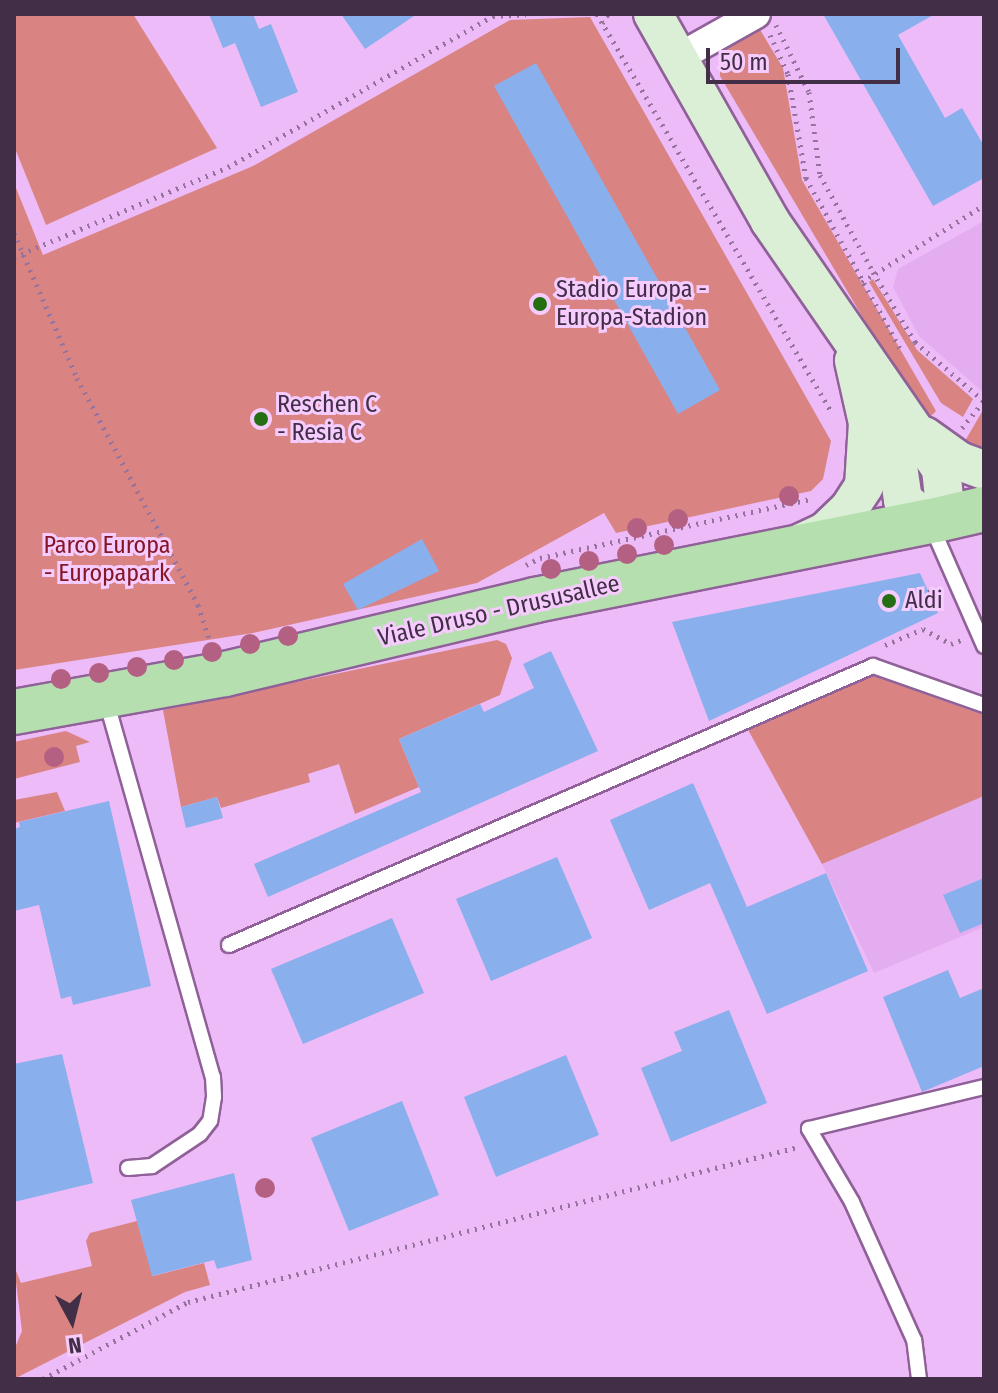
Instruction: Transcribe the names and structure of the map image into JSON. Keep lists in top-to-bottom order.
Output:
{
  "streets": {
    "main road": ["Viale Druso - Drususallee"]
  },
  "parks": ["Parco Europa - Europapark"],
  "places": ["Stadio Europa - Europa-Stadion", "Reschen C - Resia C", "Aldi"],
  "scale_bar": "50 m",
  "north": "bottom"
}
